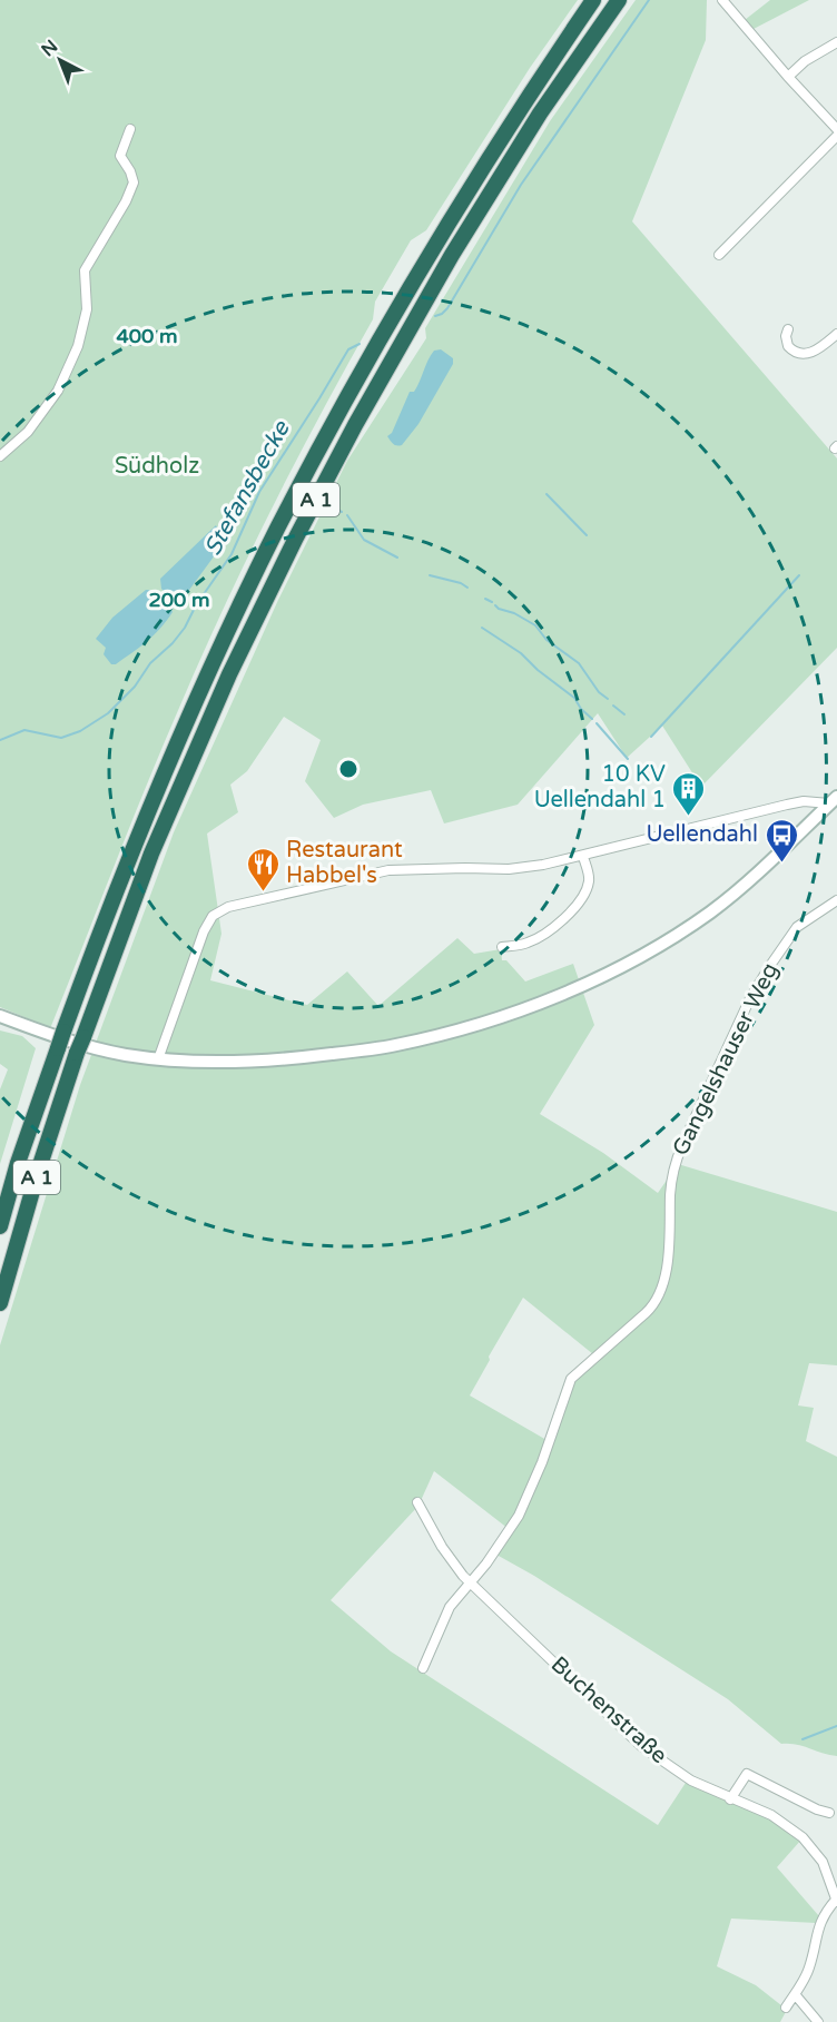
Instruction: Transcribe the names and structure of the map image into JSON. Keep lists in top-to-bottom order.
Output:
{
  "streets": {
    "highway": ["A 1"],
    "street": ["Gangelshauser Weg", "Buchenstraße"]
  },
  "crossings": [
    ["Gangelshauser Weg", "Buchenstraße"]
  ],
  "water": ["Stefansbecke"],
  "parks": ["Südholz"],
  "places": {
    "building": ["10 KV Uellendahl 1"],
    "bus stop": ["Uellendahl"],
    "restaurant": ["Restaurant Habbel's"]
  },
  "north": "top left",
  "rings": ["400 m", "200 m"]
}
